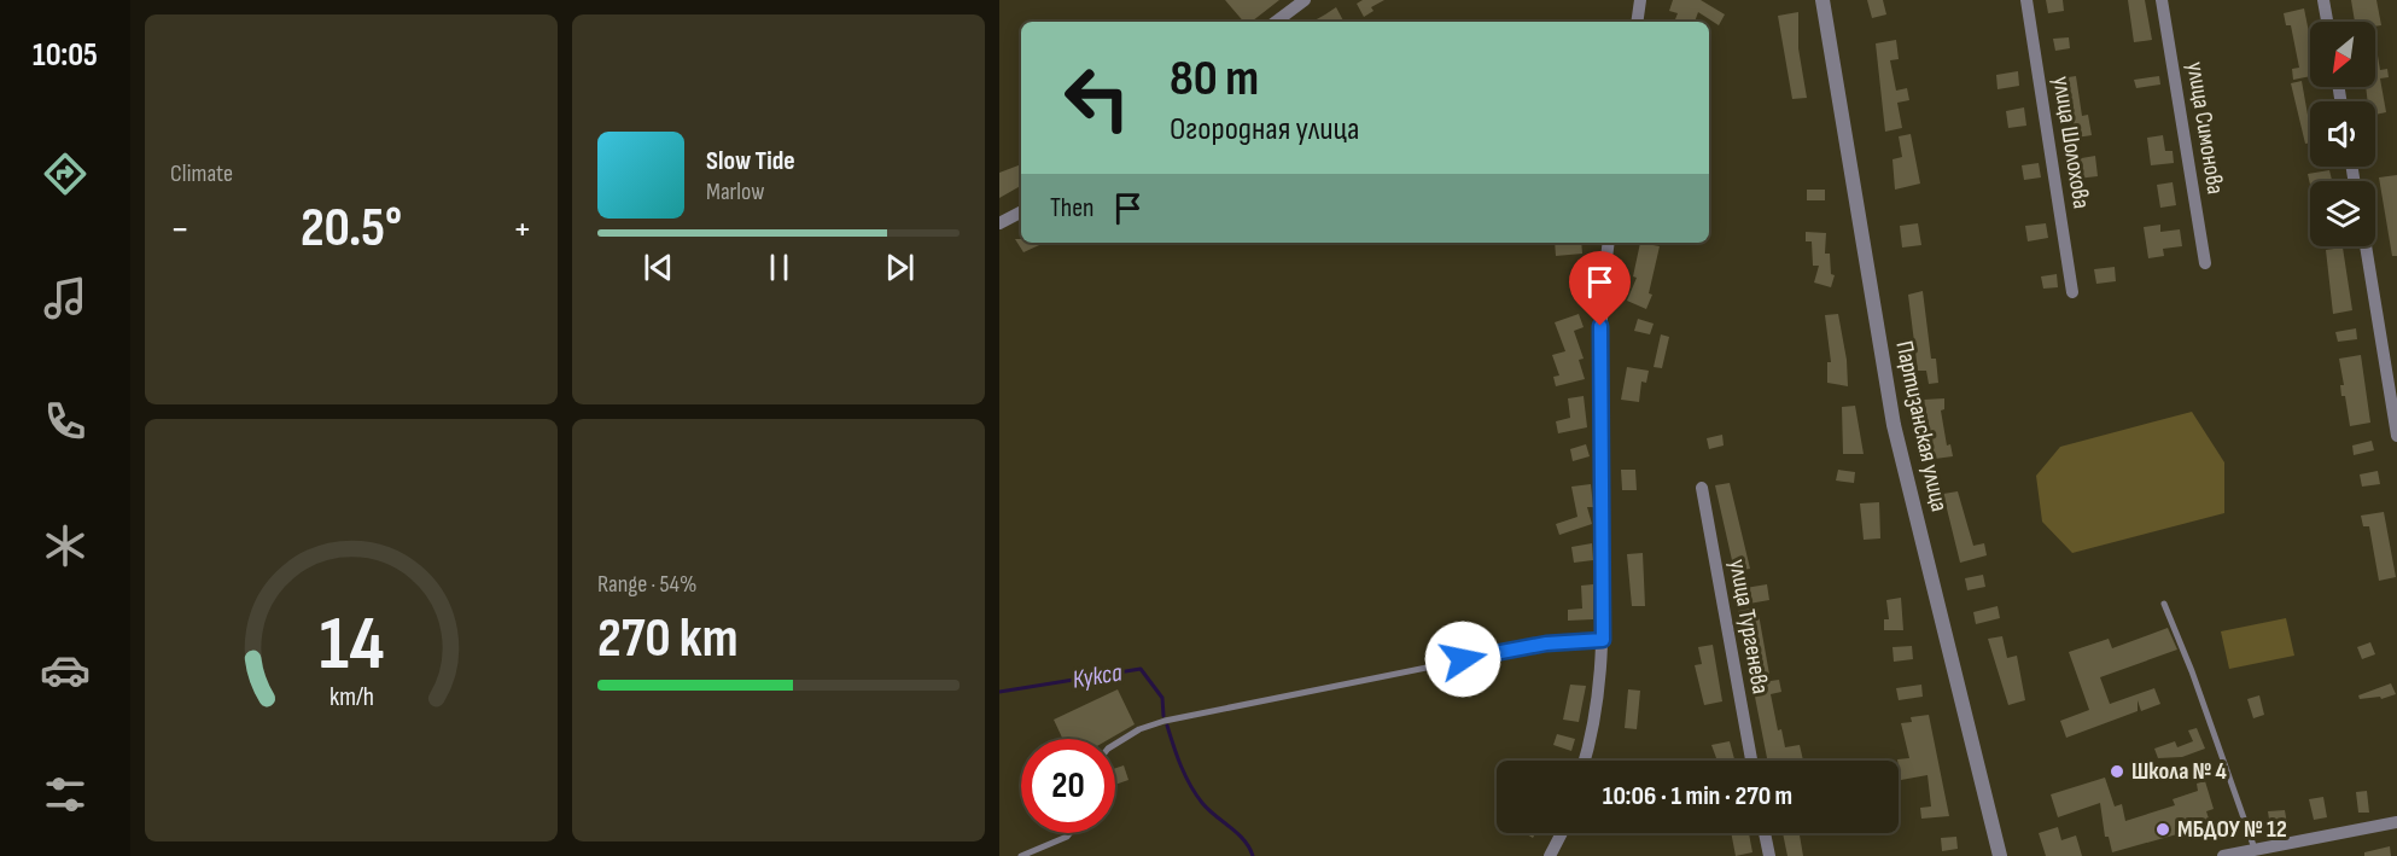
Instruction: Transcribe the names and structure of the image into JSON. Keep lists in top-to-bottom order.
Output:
{
  "streets": {
    "street": [
      "улица Симонова",
      "улица Шолохова",
      "Партизанская улица",
      "улица Тургенева"
    ]
  },
  "water": ["Кукса"],
  "places": ["Школа № 4", "МБДОУ № 12"],
  "north": "bottom left",
  "page": {
    "tabs": "10:05",
    "tile": [
      "Climate",
      ["Range · 54%", "270 km"]
    ],
    "turn": ["80 m", "Огородная улица"],
    "song": ["Slow Tide", "Marlow"],
    "then": "Then",
    "heat": ["−", "20.5°", "+"],
    "limit": "20",
    "trip": "10:06 · 1 min · 270 m",
    "gauge": ["14", "km/h"]
  }
}
